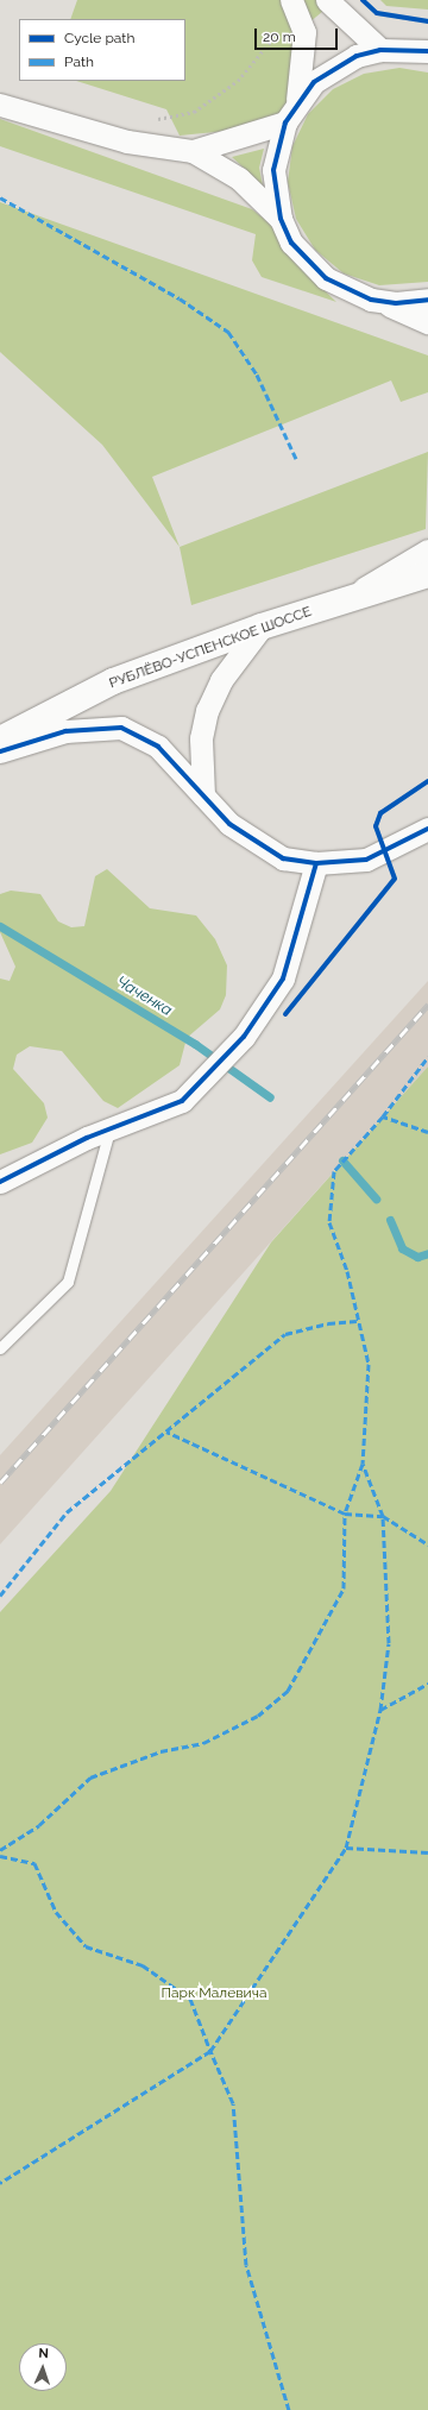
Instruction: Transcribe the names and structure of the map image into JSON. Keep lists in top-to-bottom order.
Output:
{
  "streets": {
    "main road": ["РУБЛЁВО-УСПЕНСКОЕ ШОССЕ"]
  },
  "water": ["Чаченка"],
  "parks": ["Парк Малевича"],
  "legend": ["Cycle path", "Path"],
  "scale_bar": "20 m",
  "north": "top"
}
